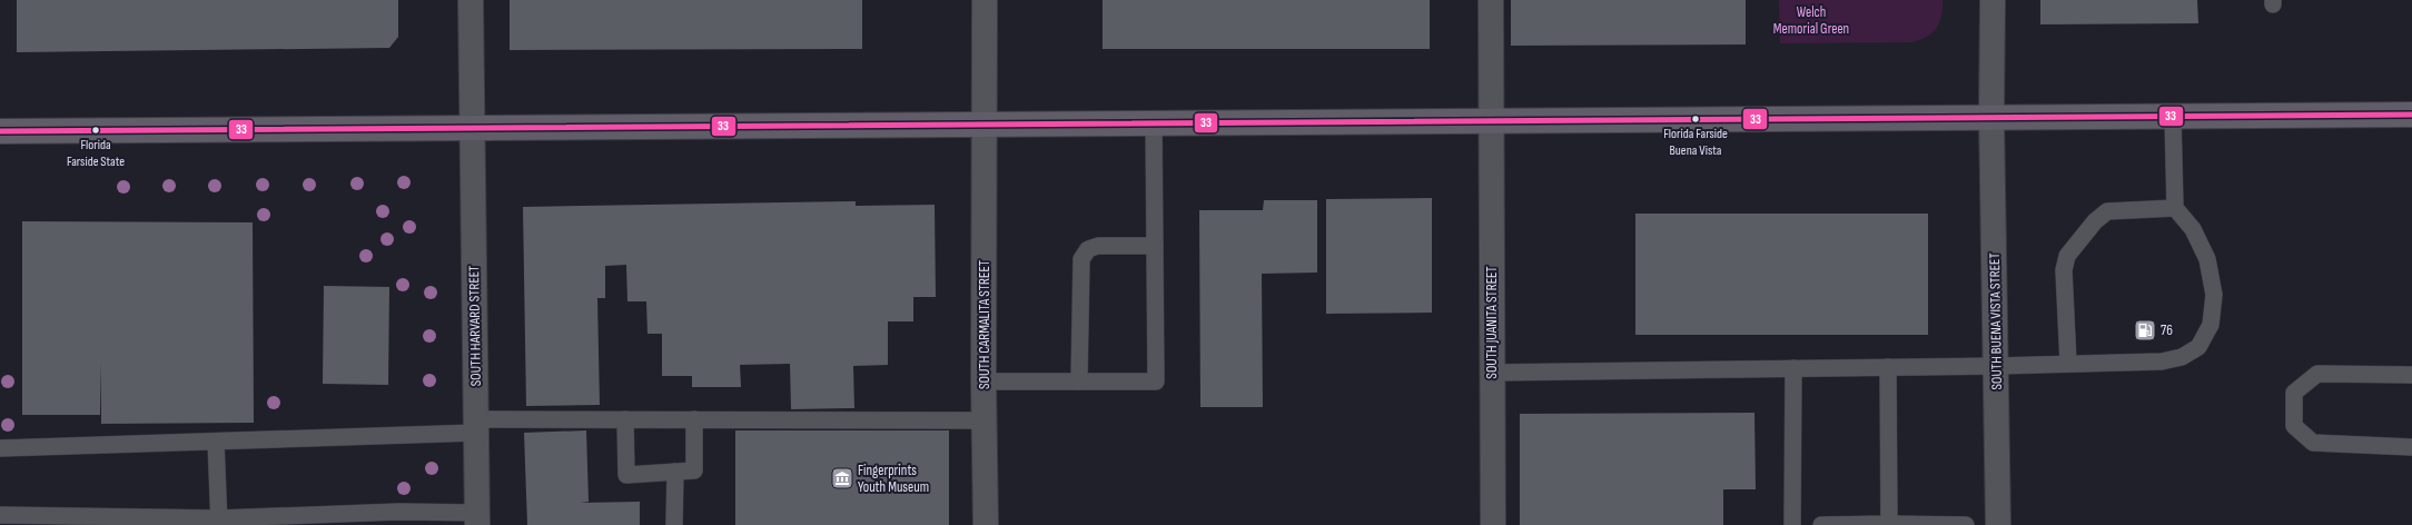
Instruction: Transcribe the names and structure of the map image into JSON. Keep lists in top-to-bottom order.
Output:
{
  "streets": {
    "street": [
      "SOUTH BUENA VISTA STREET",
      "SOUTH JUANITA STREET",
      "SOUTH CARMALITA STREET",
      "SOUTH HARVARD STREET"
    ]
  },
  "parks": ["Welch Memorial Green"],
  "places": {
    "other": ["Florida Farside Buena Vista", "Florida Farside State"],
    "fuel station": ["76"],
    "museum": ["Fingerprints Youth Museum"]
  },
  "lines": ["transit line 33"]
}
